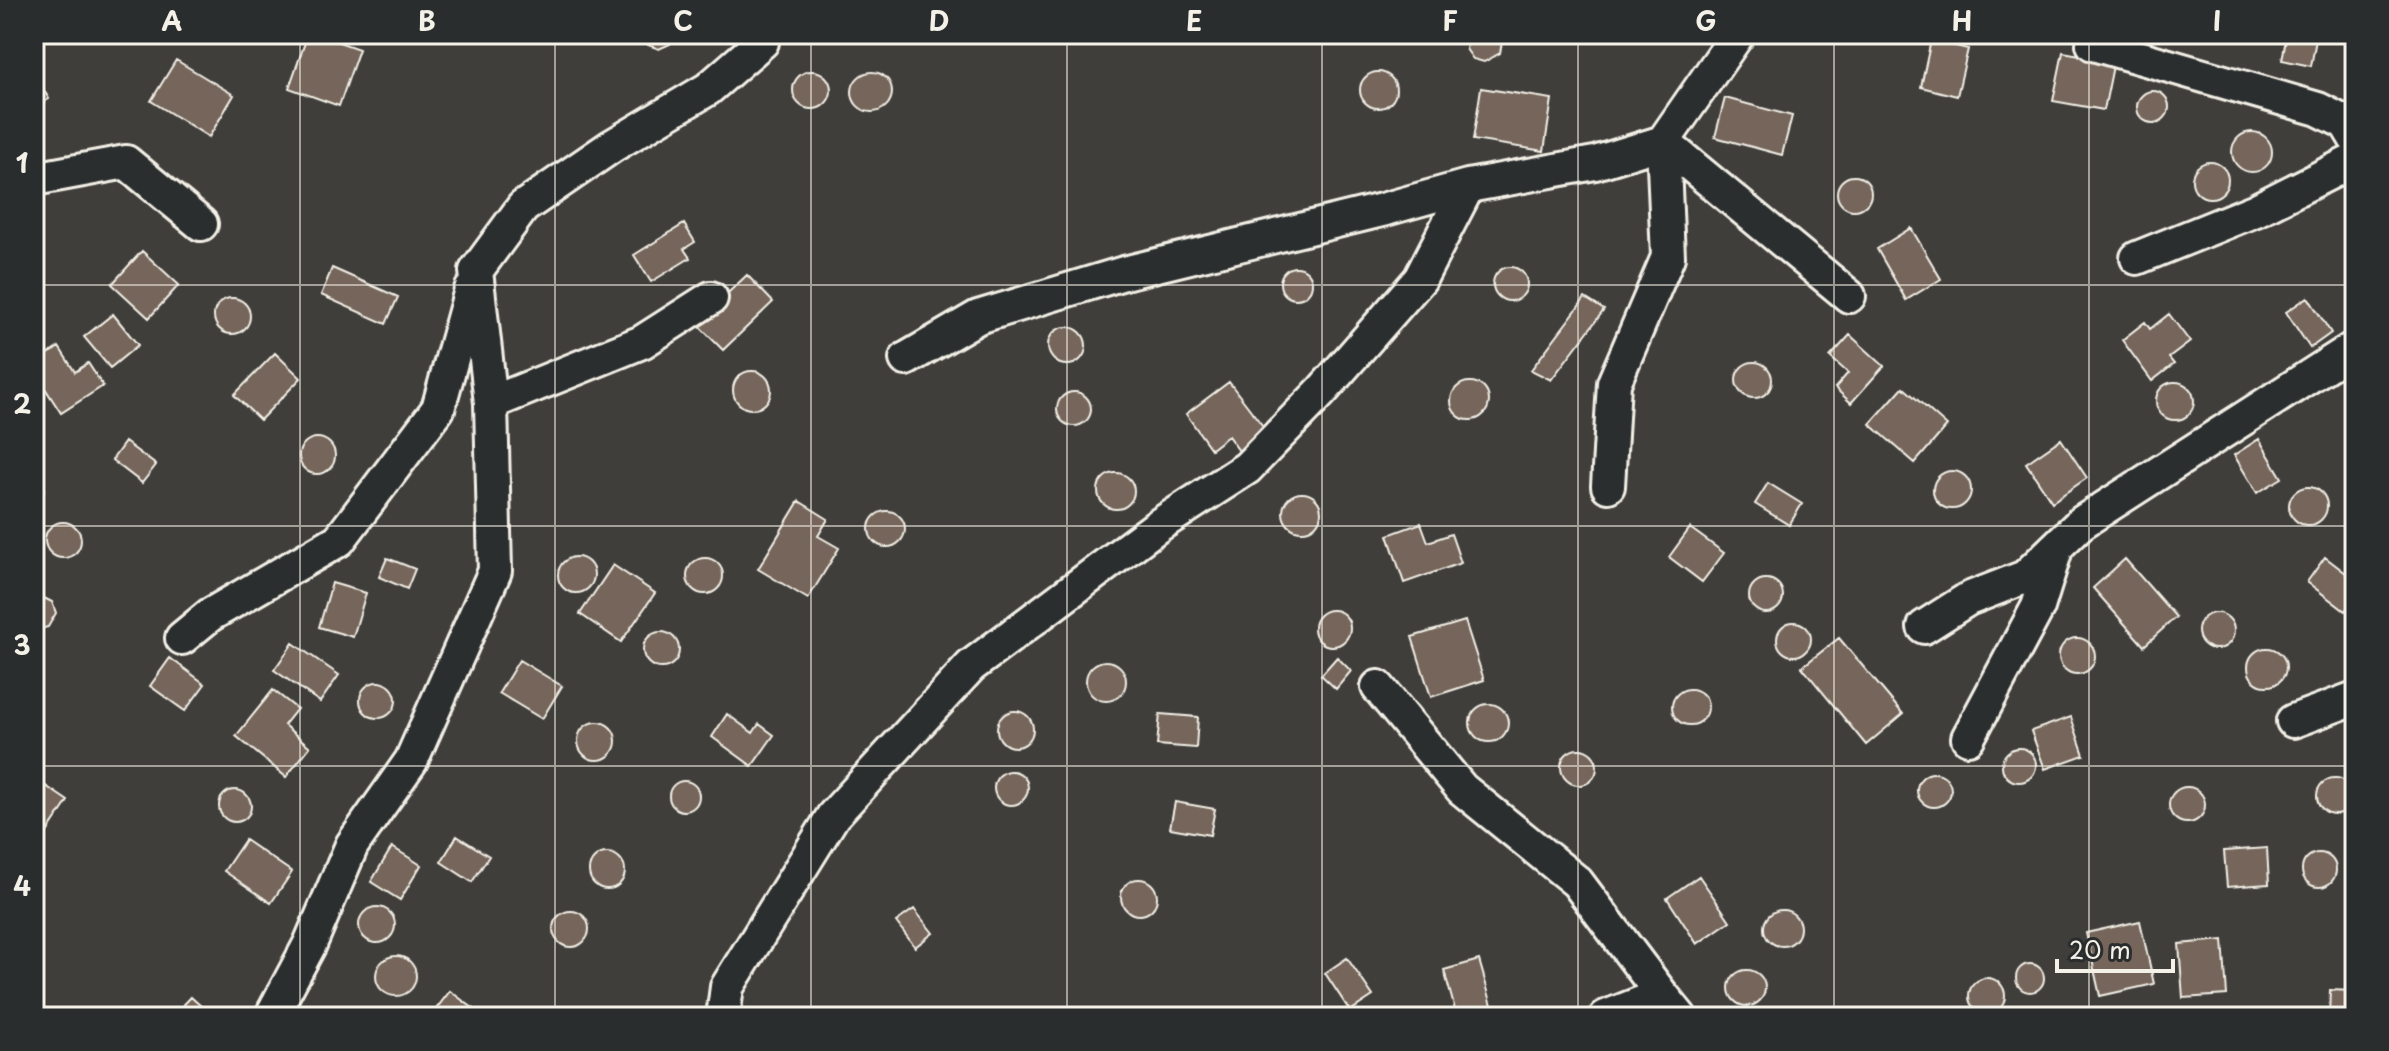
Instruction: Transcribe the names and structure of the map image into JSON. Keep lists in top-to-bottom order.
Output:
{
  "scale_bar": "20 m",
  "grid": {
    "columns": [
      "A",
      "B",
      "C",
      "D",
      "E",
      "F",
      "G",
      "H",
      "I"
    ],
    "rows": [
      "1",
      "2",
      "3",
      "4"
    ]
  }
}
